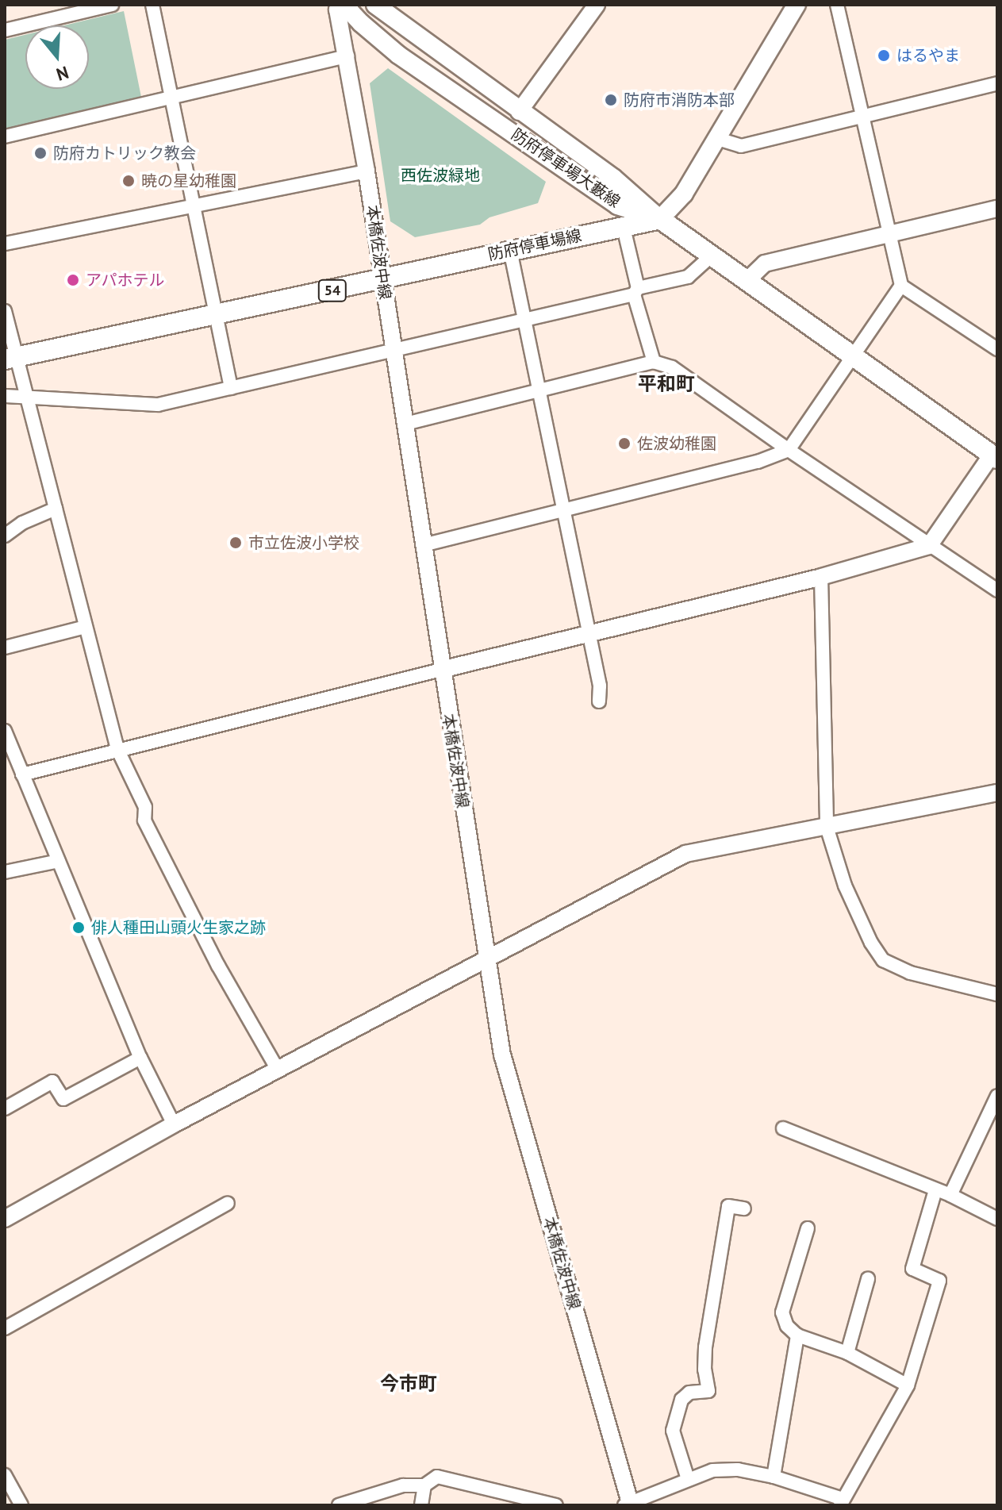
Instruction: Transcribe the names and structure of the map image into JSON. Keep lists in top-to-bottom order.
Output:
{
  "streets": {
    "main road": ["防府停車場大藪線", "防府停車場線", "54"],
    "street": ["本橋佐波中線"]
  },
  "crossings": [
    ["防府停車場大藪線", "防府停車場線"],
    ["防府停車場線", "本橋佐波中線"]
  ],
  "districts": ["平和町", "今市町"],
  "parks": ["西佐波緑地"],
  "places": [
    "はるやま",
    "防府市消防本部",
    "防府カトリック教会",
    "暁の星幼稚園",
    "アパホテル",
    "佐波幼稚園",
    "市立佐波小学校",
    "俳人種田山頭火生家之跡"
  ],
  "north": "bottom"
}
